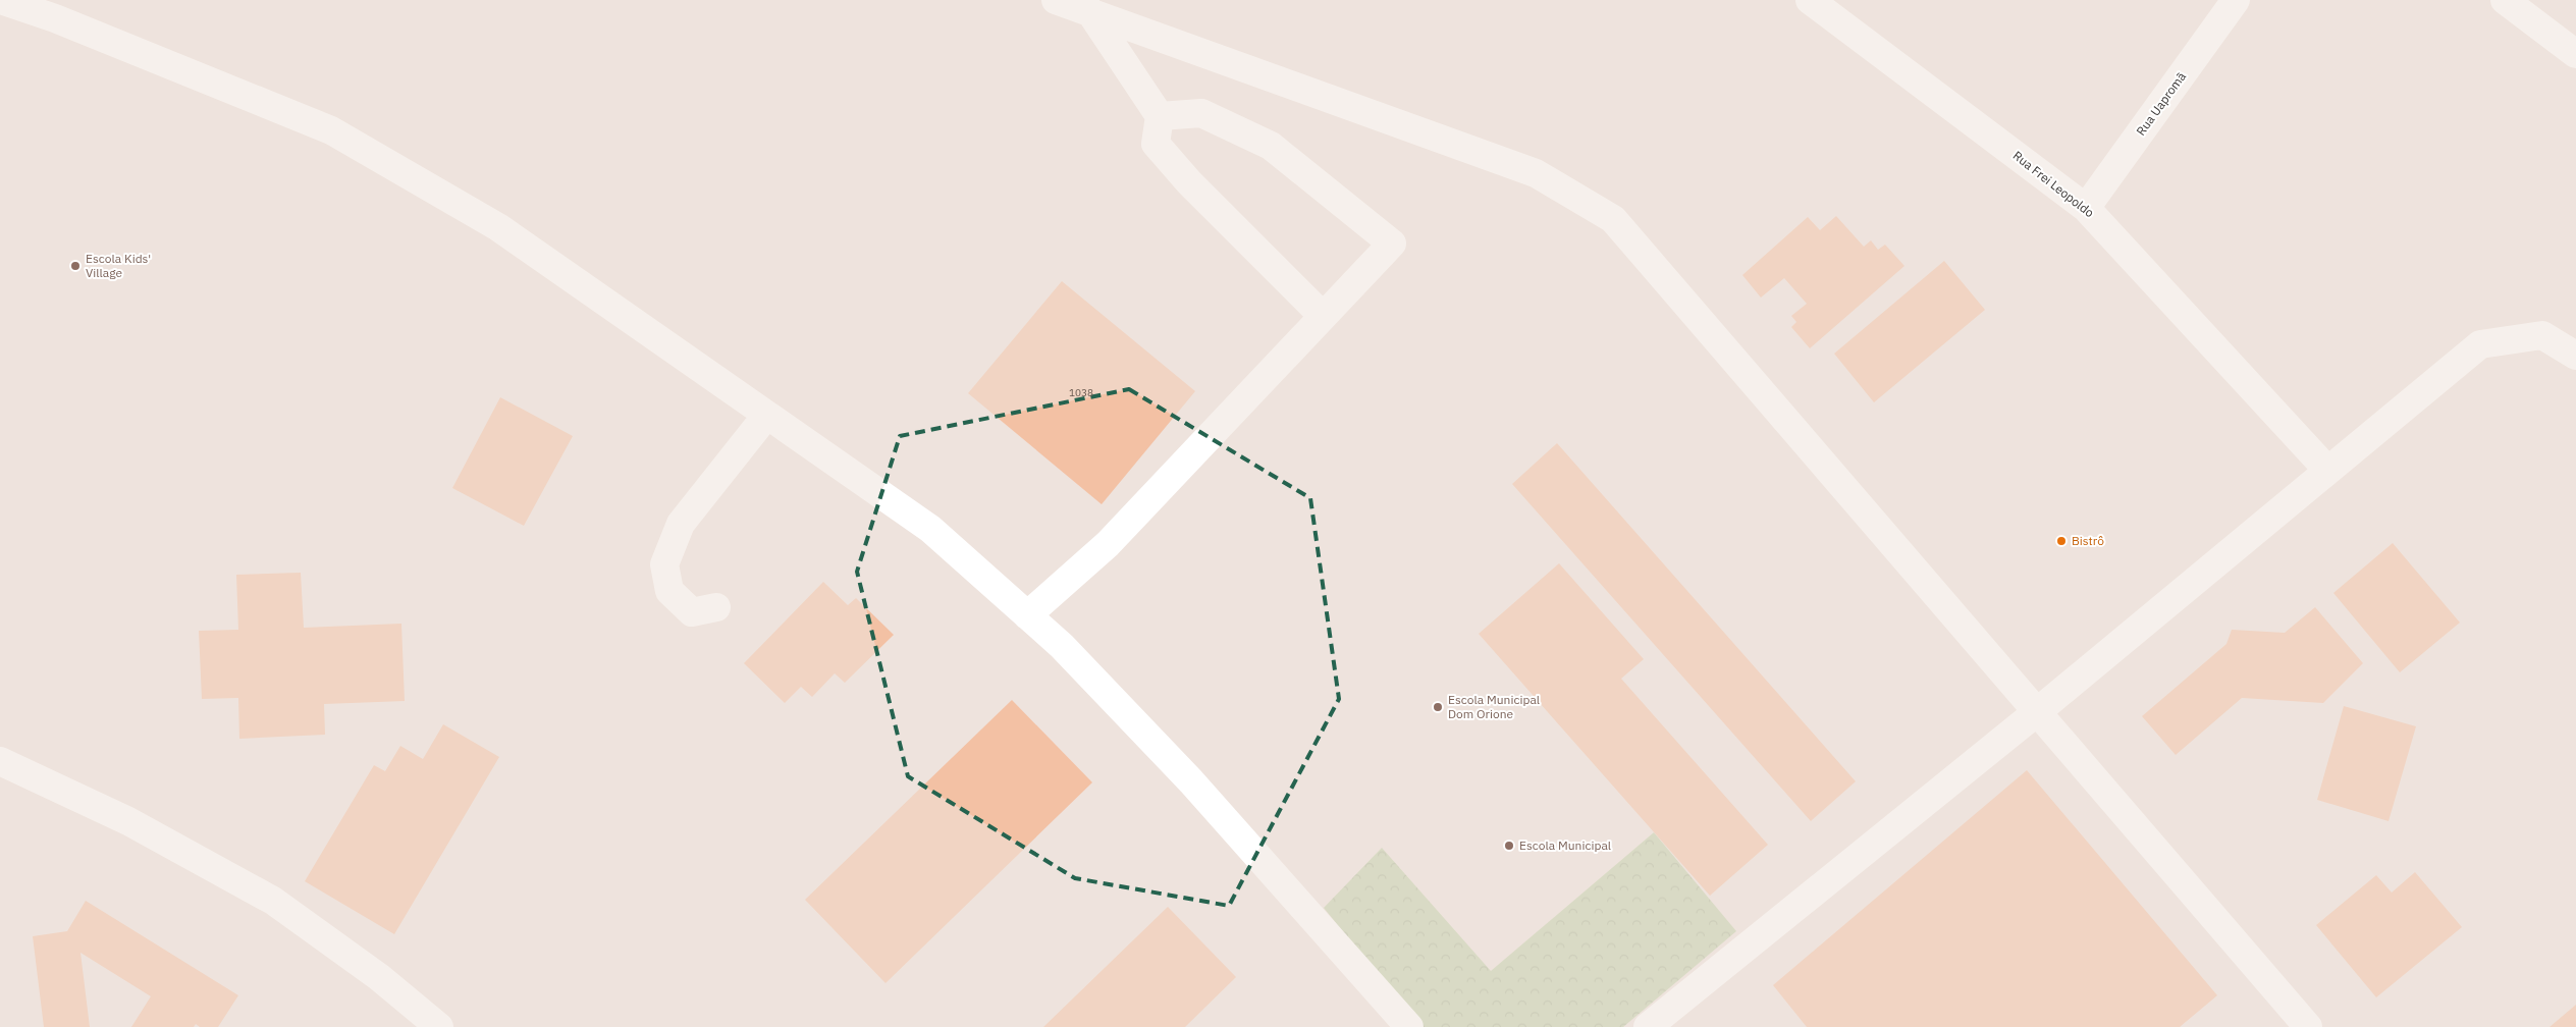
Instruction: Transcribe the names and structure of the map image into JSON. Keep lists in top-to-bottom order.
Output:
{
  "streets": {
    "street": ["Rua Uapromã", "Rua Frei Leopoldo"]
  },
  "crossings": [
    ["Rua Uapromã", "Rua Frei Leopoldo"]
  ],
  "places": [
    "Escola Kids' Village",
    "Bistrô",
    "Escola Municipal Dom Orione",
    "Escola Municipal"
  ],
  "house_numbers": ["1038"]
}
